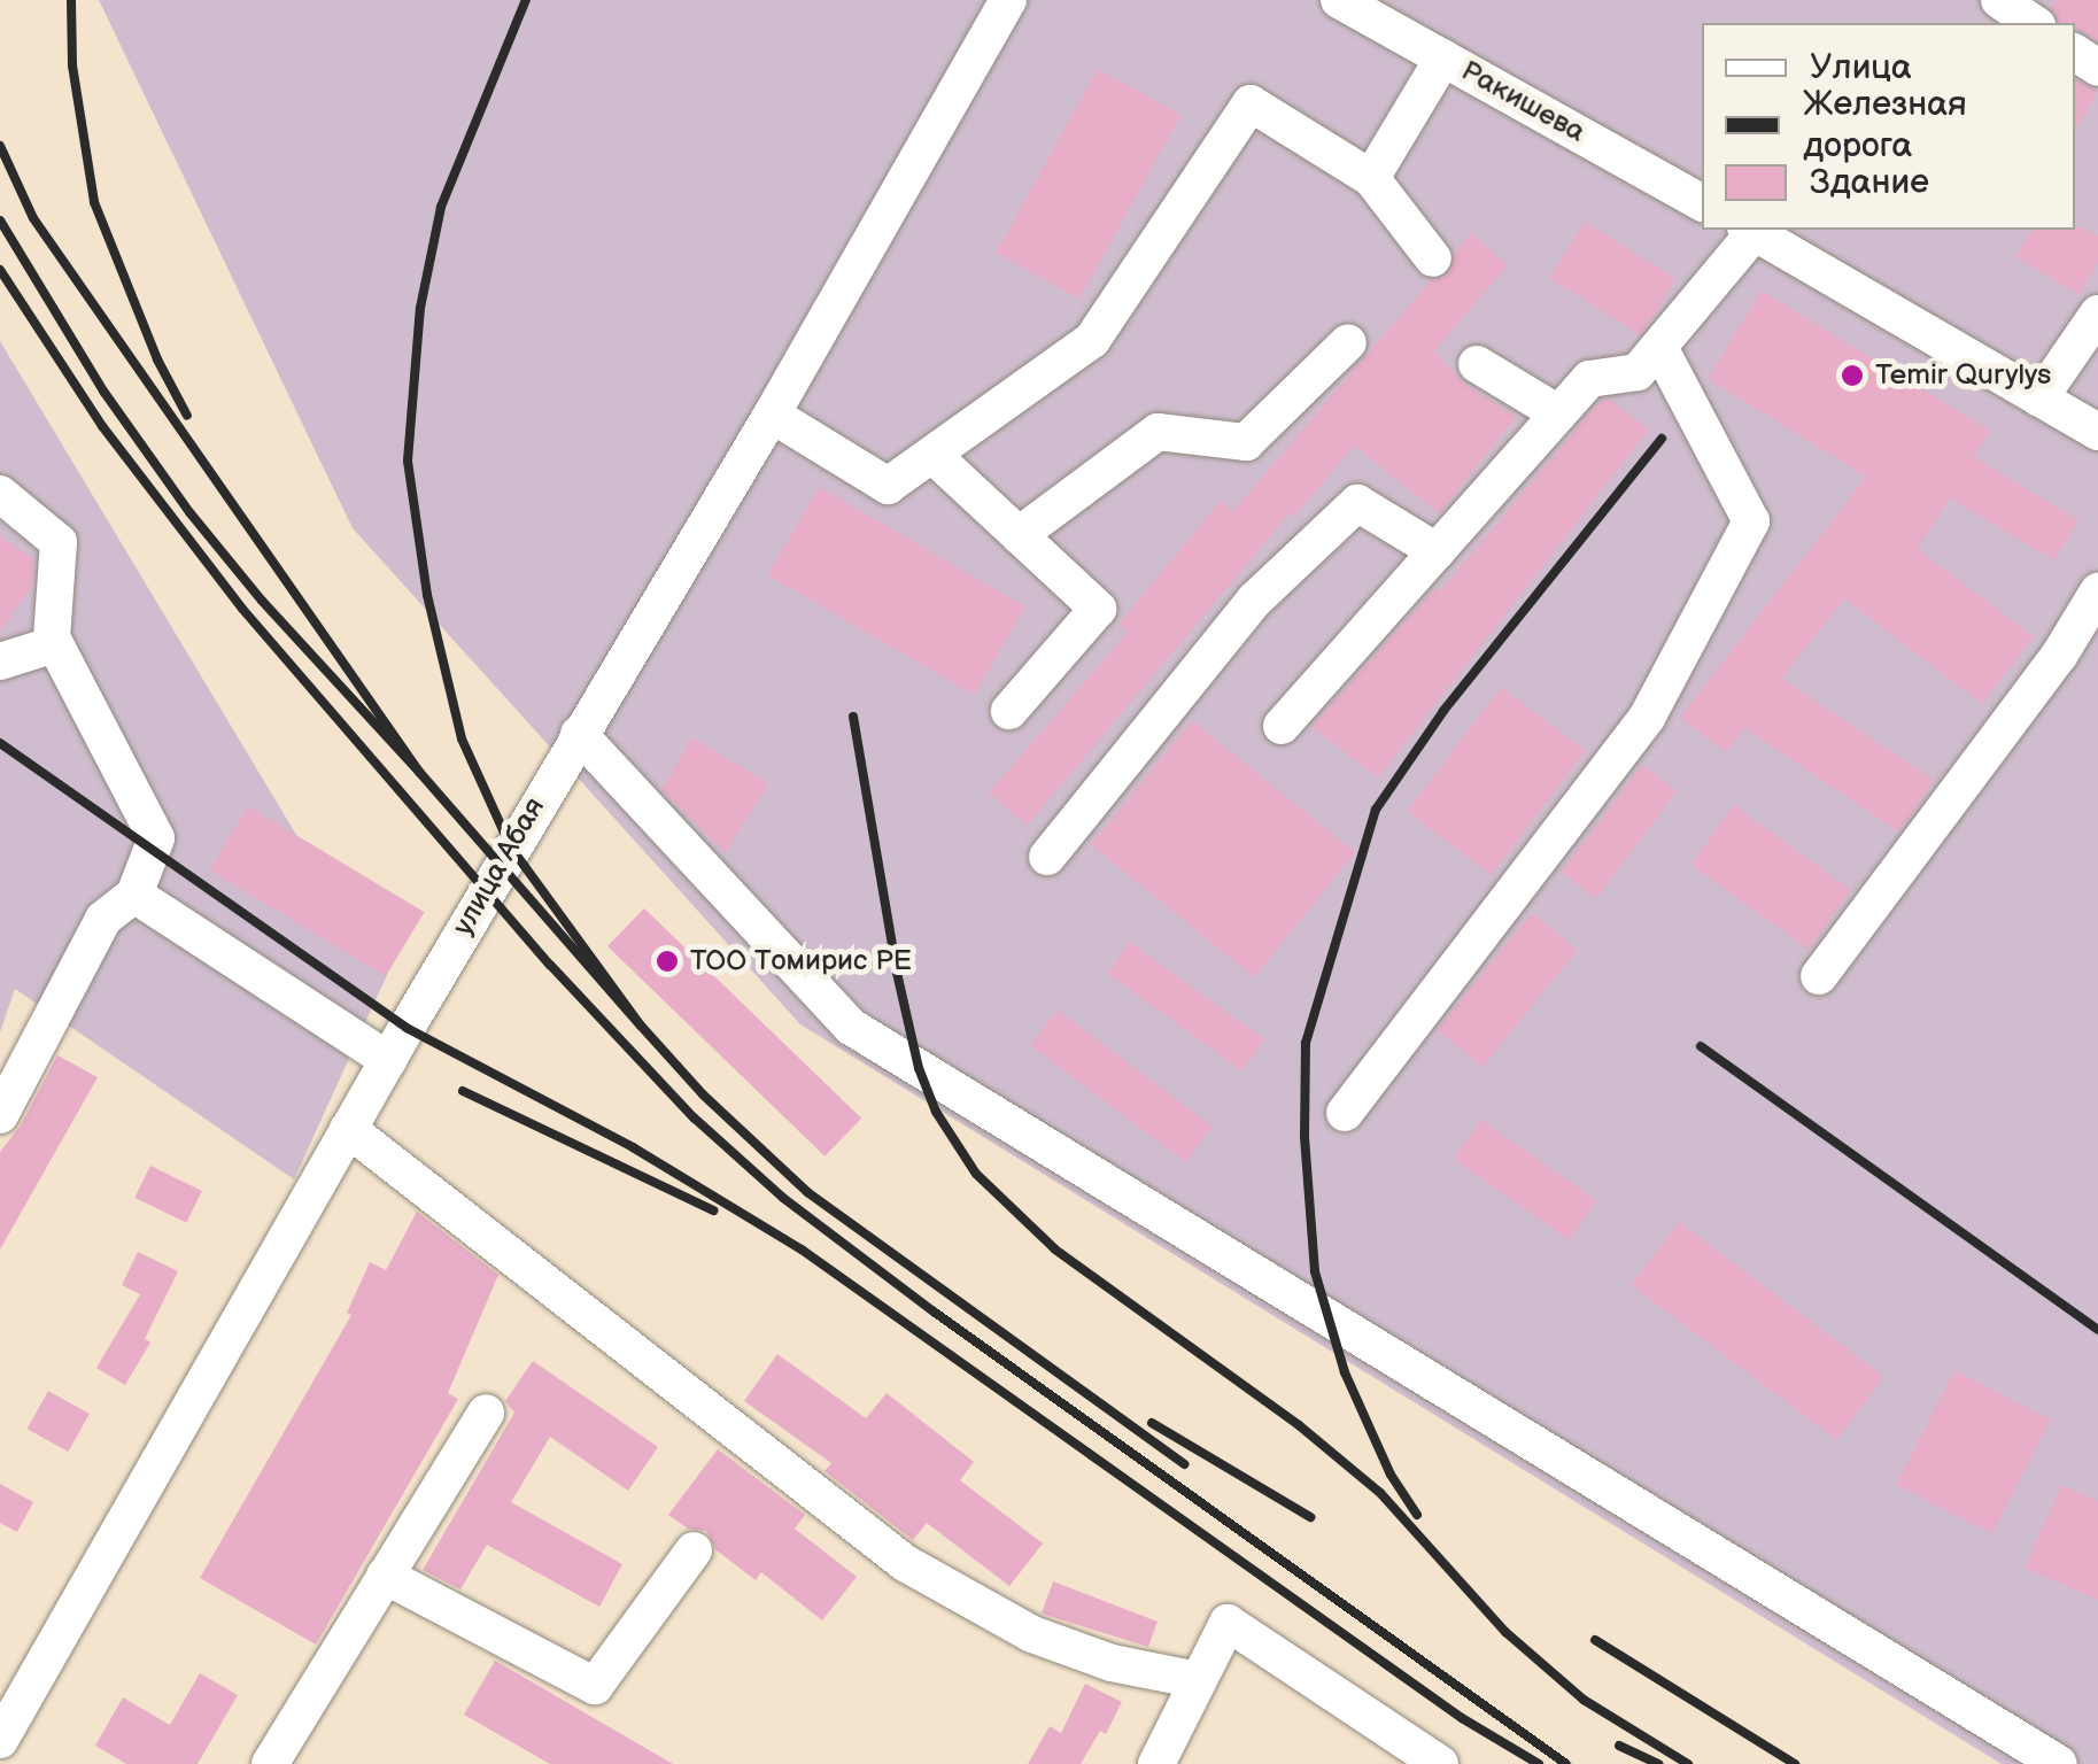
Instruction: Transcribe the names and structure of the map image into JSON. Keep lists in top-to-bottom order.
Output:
{
  "streets": {
    "street": ["Ракишева", "улица Абая"]
  },
  "places": ["Temir Qurylys", "ТОО Томирис РЕ"],
  "legend": ["Улица", "Железная дорога", "Здание"]
}
